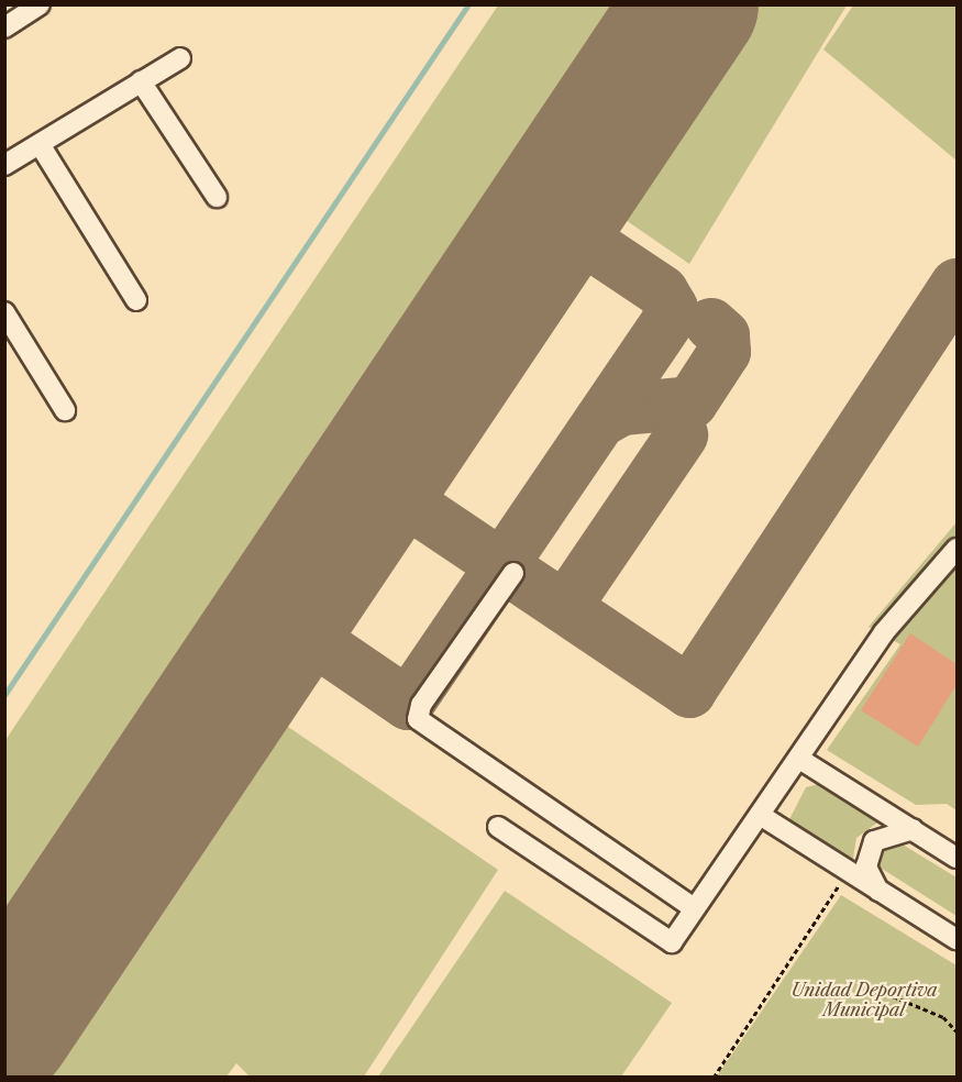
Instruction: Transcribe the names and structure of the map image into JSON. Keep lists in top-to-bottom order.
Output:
{
  "parks": ["Unidad Deportiva Municipal"]
}
